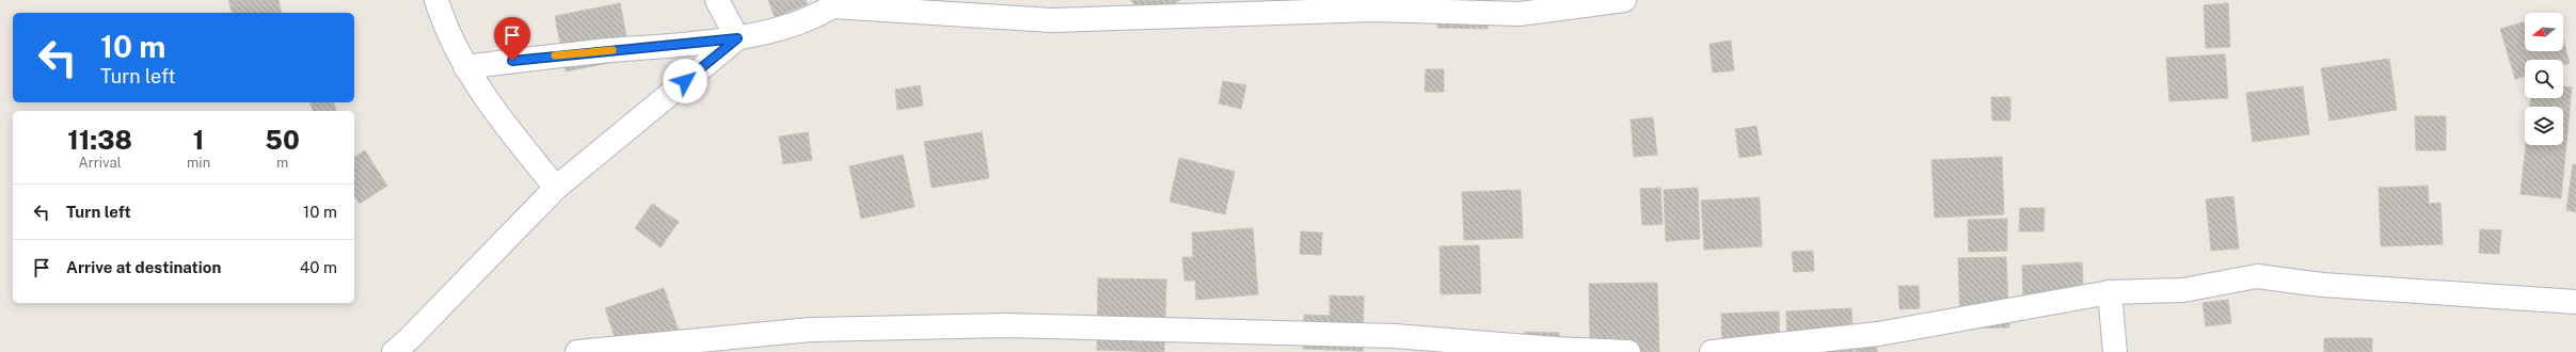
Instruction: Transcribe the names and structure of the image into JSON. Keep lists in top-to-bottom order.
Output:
{
  "north": "left",
  "page": {
    "turn": ["10 m", "Turn left"],
    "eta": [
      "11:38",
      "Arrival",
      "1",
      "min",
      "50",
      "m"
    ],
    "list": [
      {
        "name": "Turn left",
        "value": "10 m"
      },
      {
        "name": "Arrive at destination",
        "value": "40 m"
      }
    ]
  }
}
